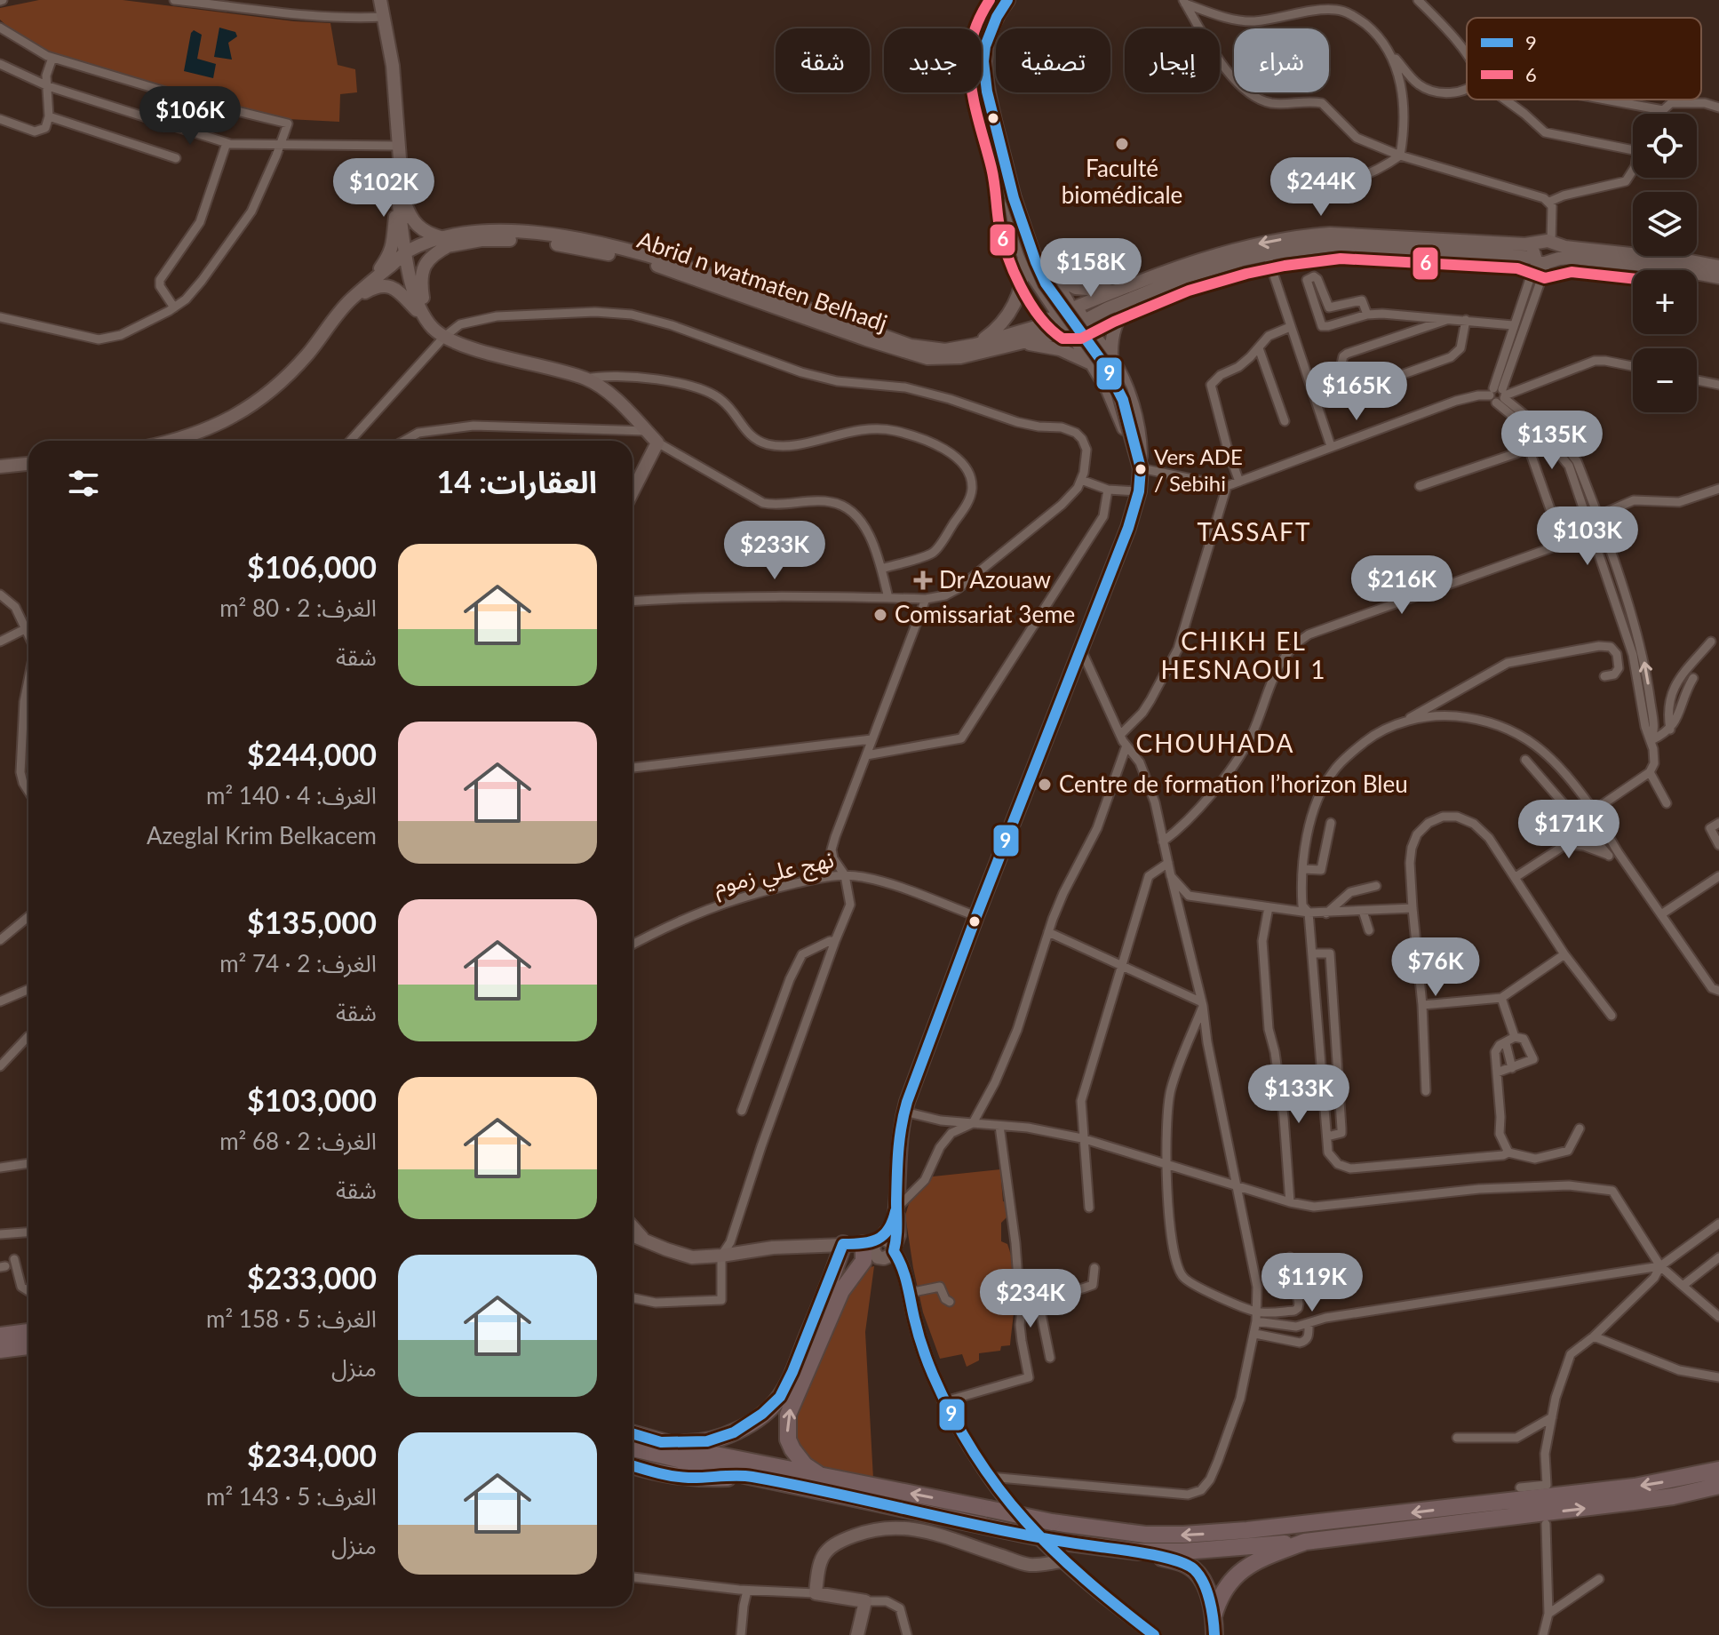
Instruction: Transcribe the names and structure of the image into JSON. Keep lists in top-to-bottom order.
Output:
{
  "streets": {
    "main road": ["Abrid n watmaten Belhadj"],
    "street": ["نهج علي زموم"]
  },
  "districts": ["TASSAFT", "CHIKH EL HESNAOUI 1", "CHOUHADA"],
  "places": {
    "other": [
      "Faculté biomédicale",
      "Vers ADE / Sebihi",
      "Comissariat 3eme",
      "Centre de formation l’horizon Bleu"
    ],
    "health": ["Dr Azouaw"]
  },
  "lines": ["transit line 9", "transit line 6"],
  "legend": ["9", "6"],
  "page": {
    "chip": [
      "شراء",
      "إيجار",
      "تصفية",
      "جديد",
      "شقة"
    ],
    "price": [
      "$106K",
      "$244K",
      "$102K",
      "$158K",
      "$165K",
      "$135K",
      "$103K",
      "$233K",
      "$216K",
      "$171K",
      "$76K",
      "$133K",
      "$119K",
      "$234K"
    ],
    "map_buttons": ["+", "−"],
    "heading": "العقارات: 14",
    "list": [
      {
        "name": "$106,000",
        "note": "الغرف: 2 · 80 m² · شقة"
      },
      {
        "name": "$244,000",
        "note": "الغرف: 4 · 140 m² · Azeglal Krim Belkacem"
      },
      {
        "name": "$135,000",
        "note": "الغرف: 2 · 74 m² · شقة"
      },
      {
        "name": "$103,000",
        "note": "الغرف: 2 · 68 m² · شقة"
      },
      {
        "name": "$233,000",
        "note": "الغرف: 5 · 158 m² · منزل"
      },
      {
        "name": "$234,000",
        "note": "الغرف: 5 · 143 m² · منزل"
      }
    ]
  }
}
